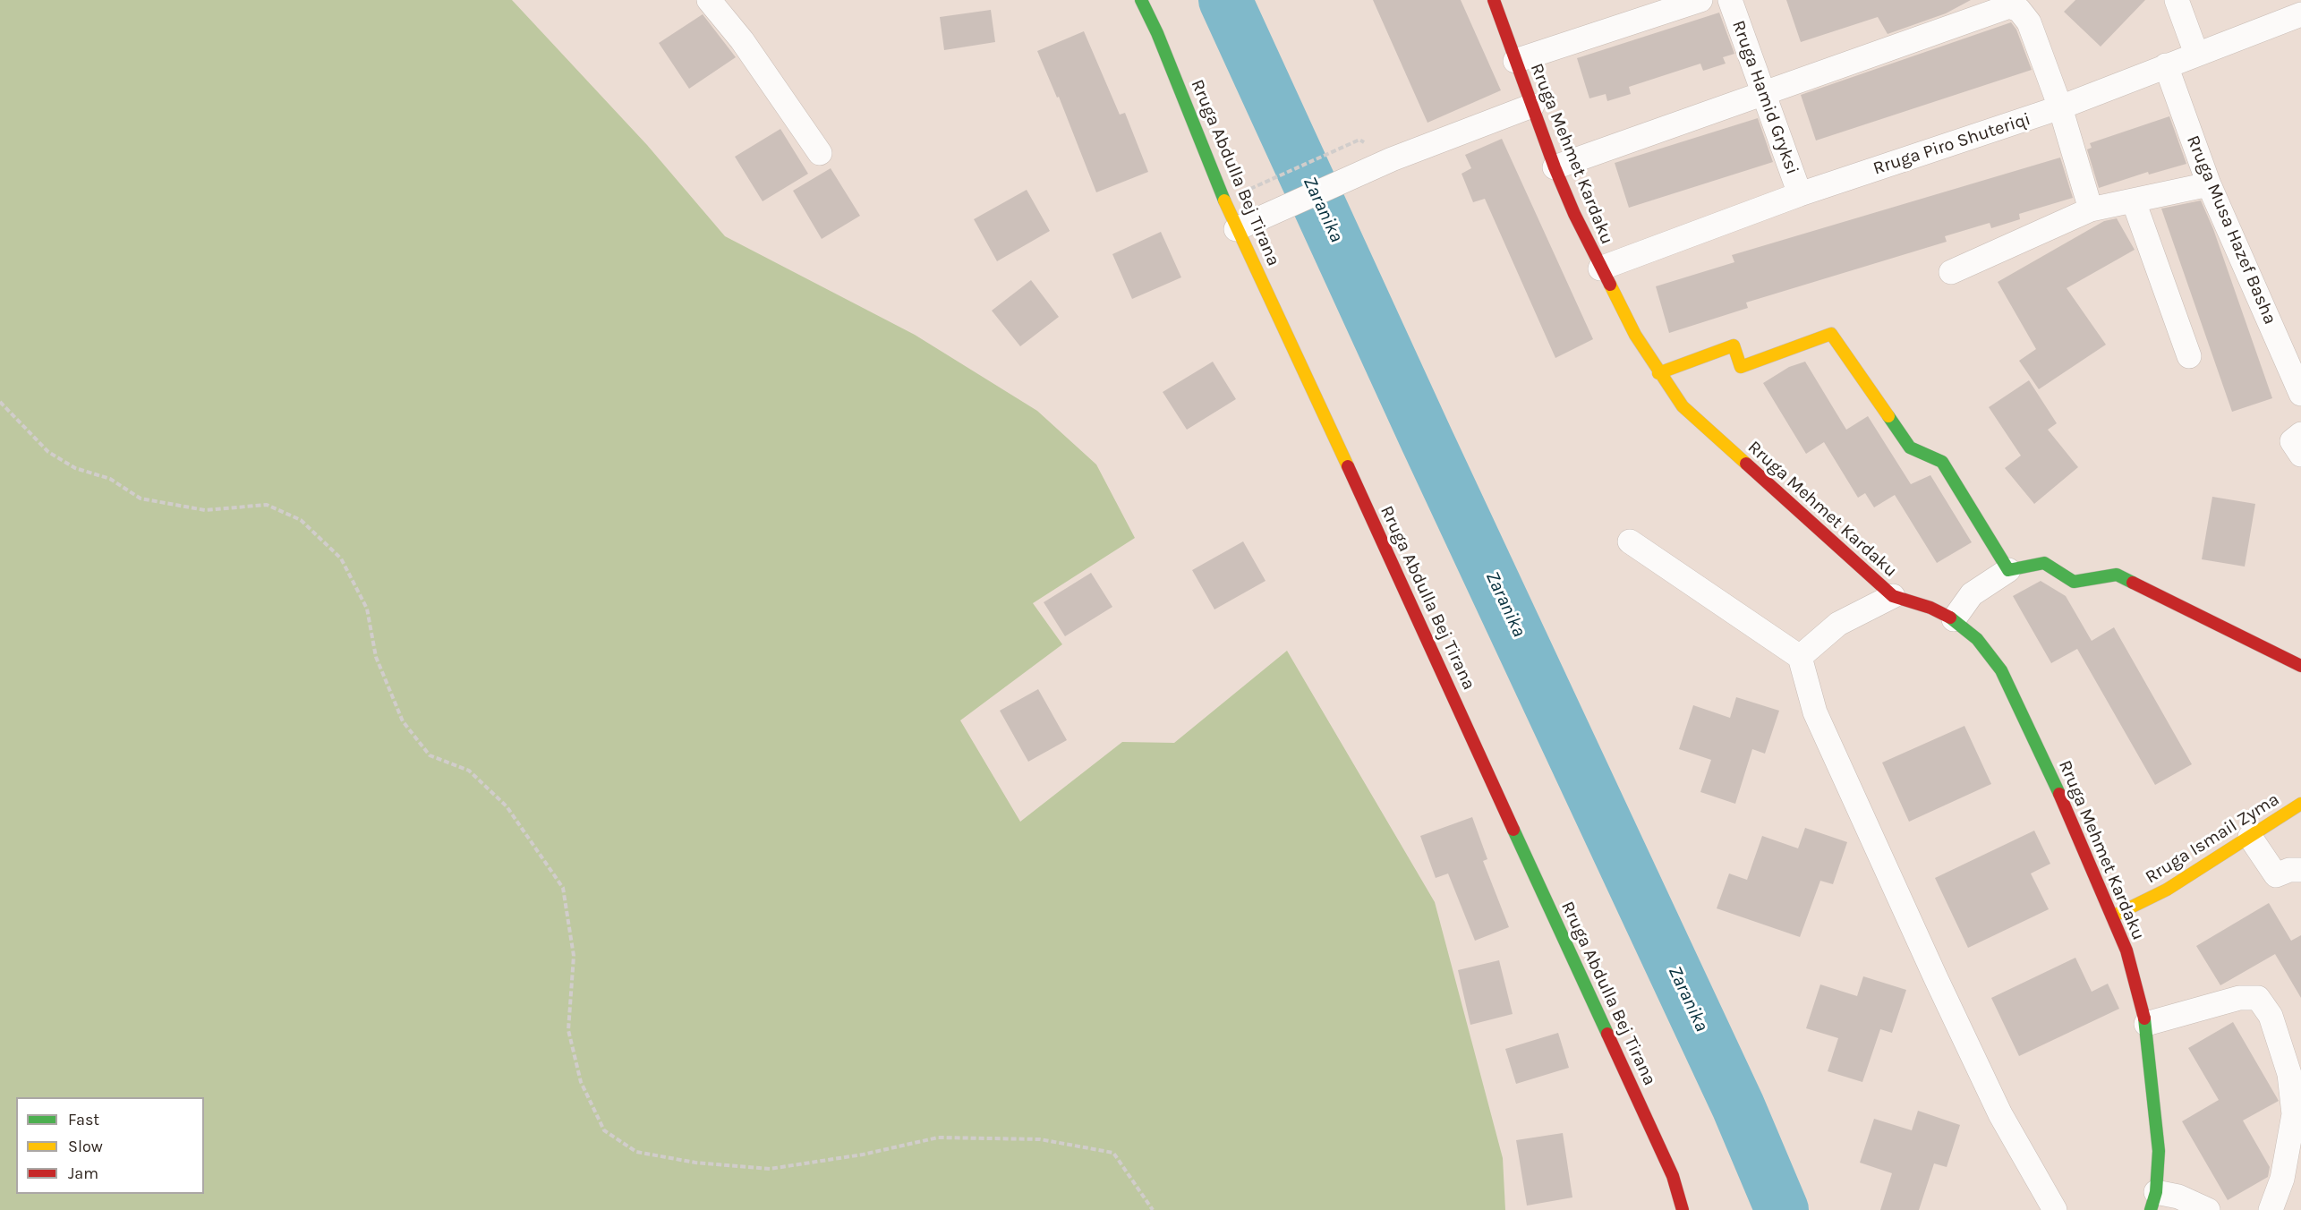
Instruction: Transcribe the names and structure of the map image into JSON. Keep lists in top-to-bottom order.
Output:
{
  "streets": {
    "street": [
      "Rruga Hamid Gryksi",
      "Rruga Piro Shuteriqi",
      "Rruga Mehmet Kardaku",
      "Rruga Abdulla Bej Tirana",
      "Rruga Musa Hazef Basha",
      "Rruga Ismail Zyma"
    ]
  },
  "crossings": [
    ["Rruga Hamid Gryksi", "Rruga Piro Shuteriqi"],
    ["Rruga Piro Shuteriqi", "Rruga Mehmet Kardaku"],
    ["Rruga Piro Shuteriqi", "Rruga Musa Hazef Basha"],
    ["Rruga Mehmet Kardaku", "Rruga Ismail Zyma"]
  ],
  "water": ["Zaranika"],
  "legend": ["Fast", "Slow", "Jam"]
}
